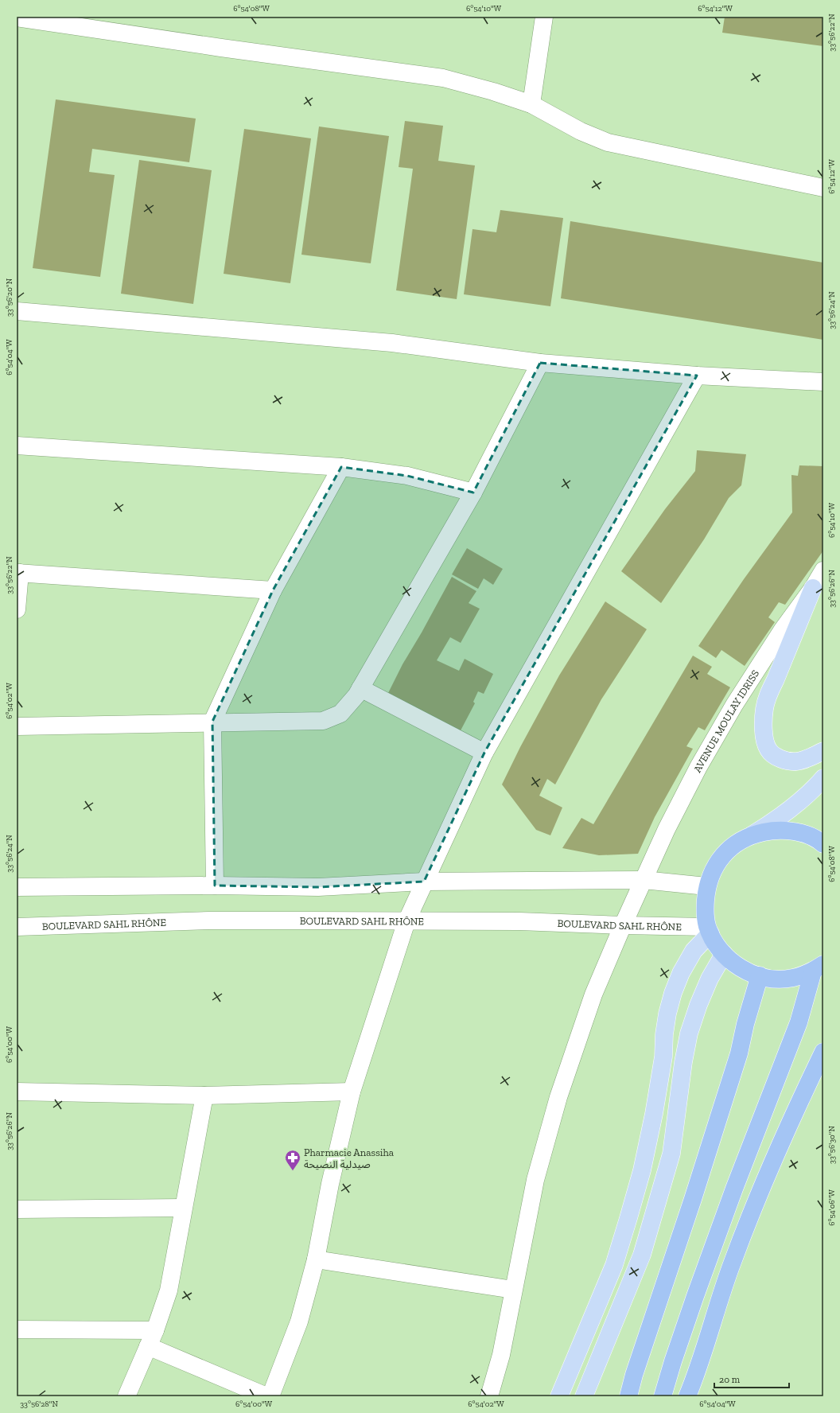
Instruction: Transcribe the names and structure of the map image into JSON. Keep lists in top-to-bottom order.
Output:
{
  "streets": {
    "street": ["AVENUE MOULAY IDRISS", "BOULEVARD SAHL RHÔNE"]
  },
  "crossings": [
    ["AVENUE MOULAY IDRISS", "BOULEVARD SAHL RHÔNE"]
  ],
  "places": {
    "pharmacy": ["Pharmacie Anassiha صيدلية النصيحة"]
  },
  "scale_bar": "20 m",
  "coordinates": [
    "6°54'08\"W",
    "6°54'10\"W",
    "6°54'12\"W",
    "33°56'22\"N",
    "33°56'20\"N",
    "33°56'24\"N",
    "6°54'04\"W",
    "33°56'26\"N",
    "6°54'02\"W",
    "6°54'00\"W",
    "33°56'30\"N",
    "6°54'06\"W",
    "33°56'28\"N"
  ]
}
